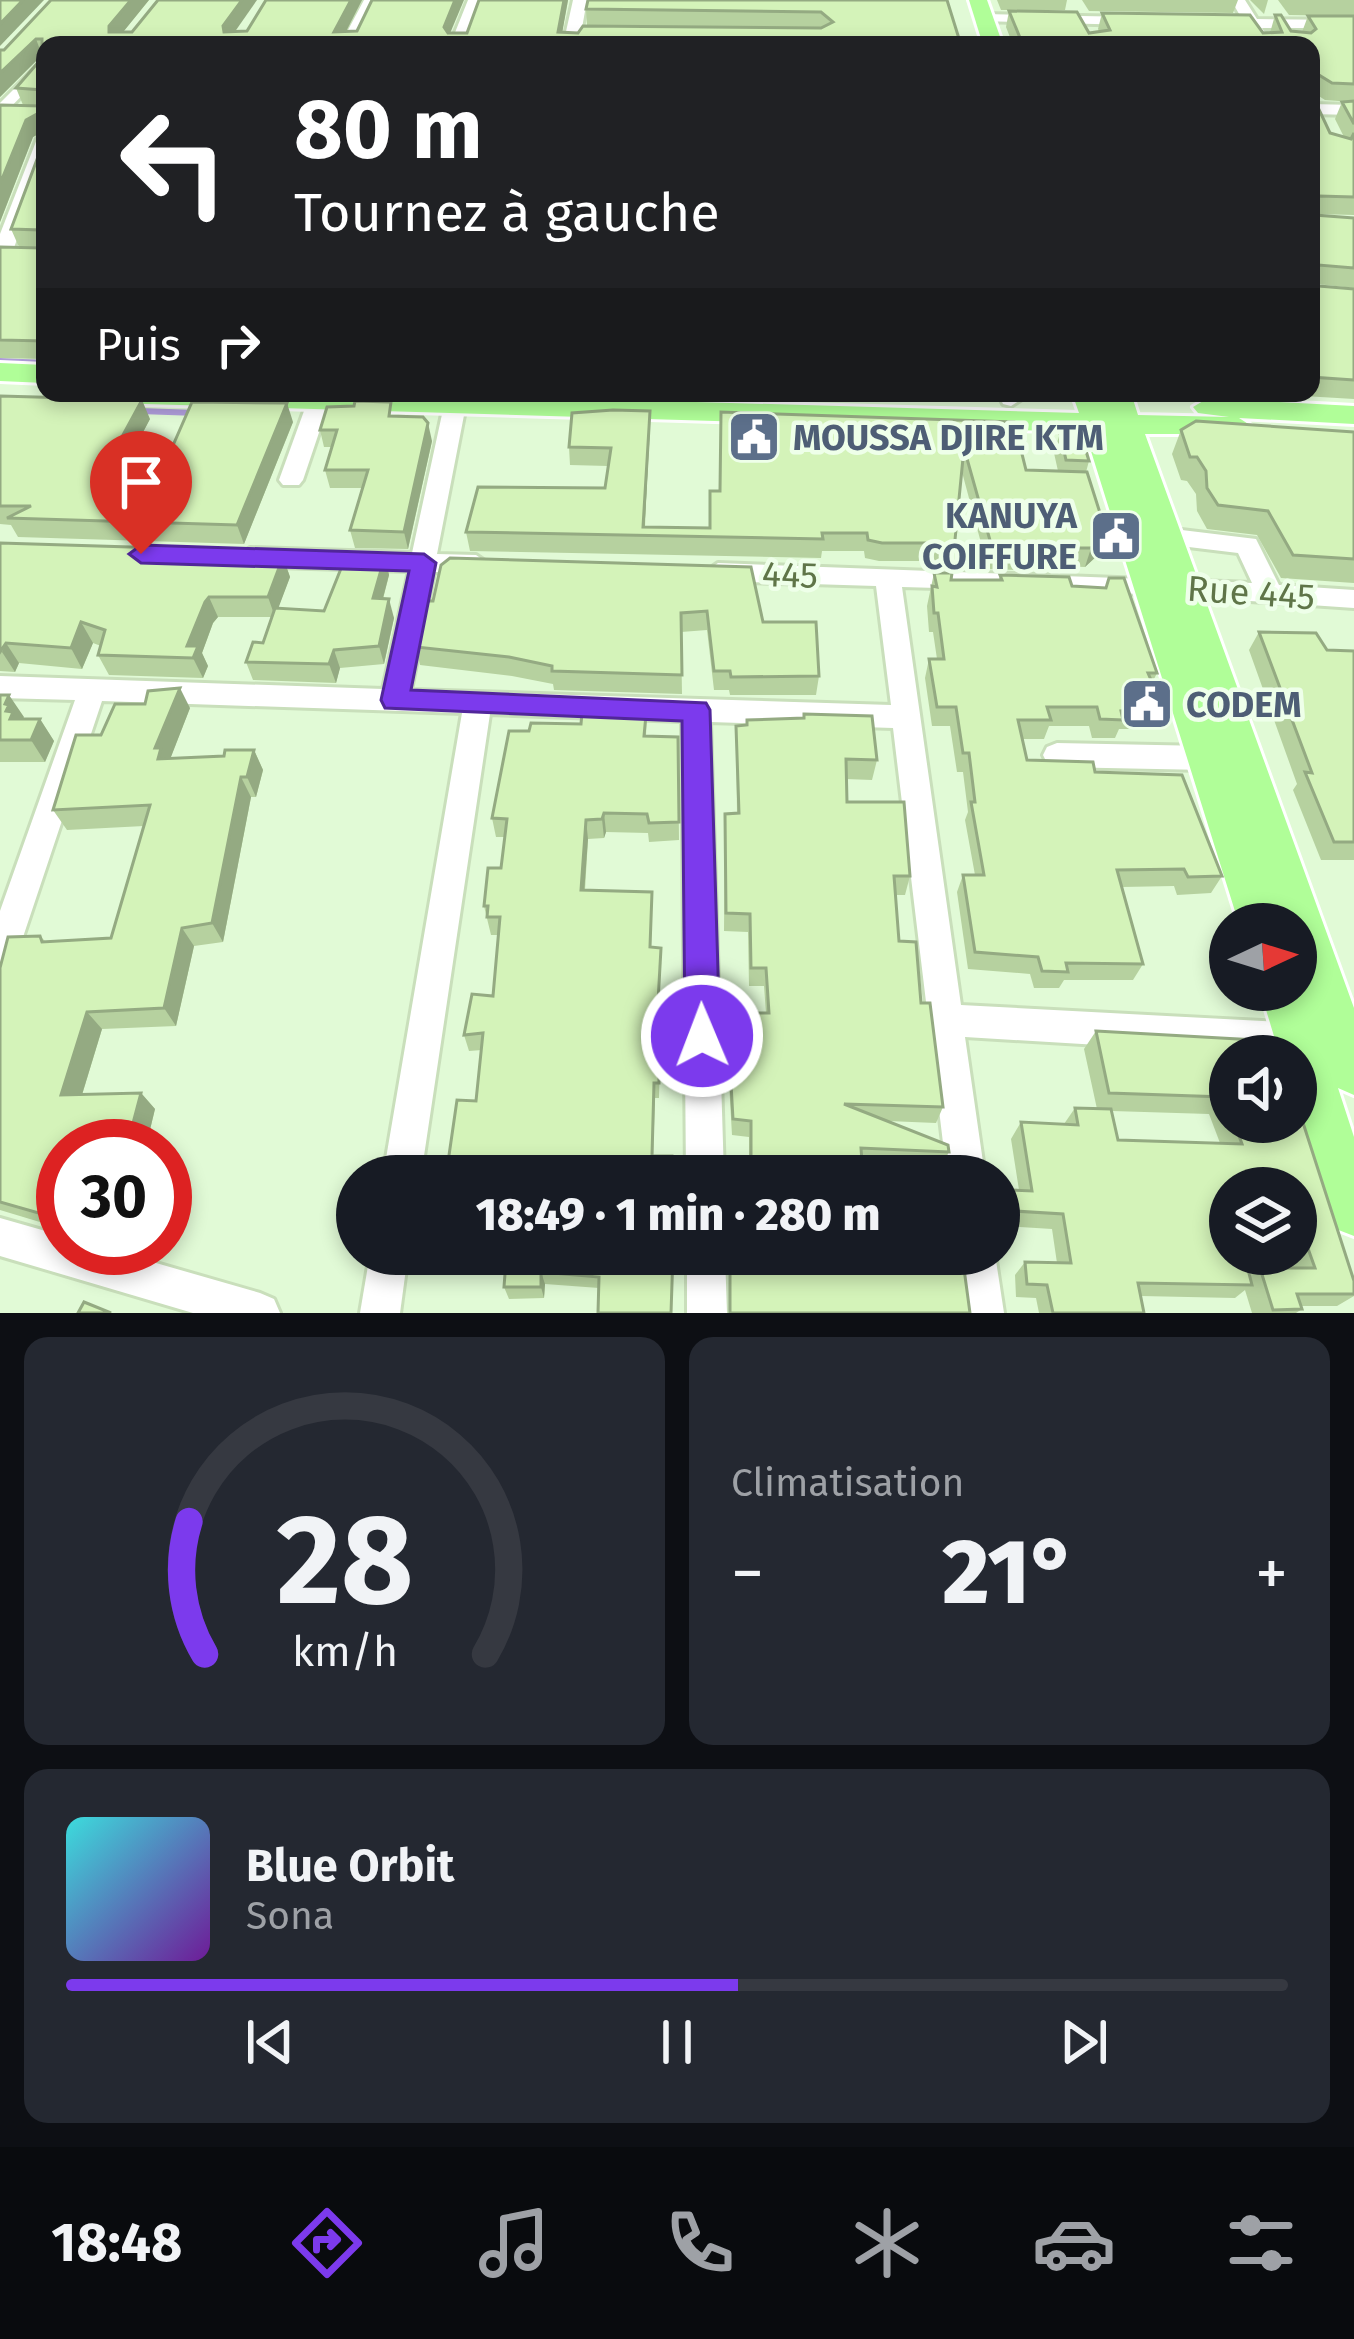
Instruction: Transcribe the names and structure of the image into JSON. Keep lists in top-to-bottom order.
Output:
{
  "streets": {
    "street": ["445", "Rue 445"]
  },
  "crossings": [
    ["445", "Rue 445"]
  ],
  "places": {
    "public building": ["MOUSSA DJIRE KTM", "KANUYA COIFFURE", "CODEM"]
  },
  "north": "right",
  "page": {
    "turn": ["80 m", "Tournez à gauche"],
    "then": "Puis",
    "limit": "30",
    "trip": "18:49 · 1 min · 280 m",
    "tile": "Climatisation",
    "heat": ["−", "21°", "+"],
    "song": ["Blue Orbit", "Sona"],
    "tabs": "18:48",
    "gauge": ["28", "km/h"]
  }
}
